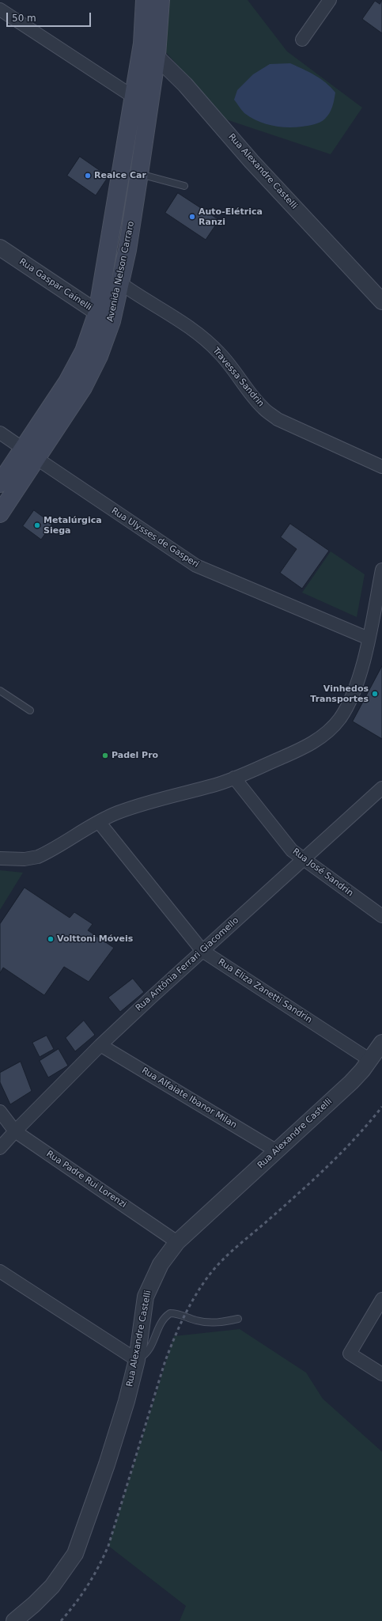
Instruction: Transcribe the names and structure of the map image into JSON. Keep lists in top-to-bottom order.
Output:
{
  "streets": {
    "main road": ["Avenida Nelson Carraro"],
    "street": [
      "Rua Alexandre Castelli",
      "Rua Gaspar Cainelli",
      "Travessa Sandrin",
      "Rua Ulysses de Gasperi",
      "Rua José Sandrin",
      "Rua Antônia Ferrari Giacomello",
      "Rua Eliza Zanetti Sandrin",
      "Rua Alfaiate Ibanor Milan",
      "Rua Padre Rui Lorenzi"
    ]
  },
  "crossings": [
    ["Rua Alexandre Castelli", "Avenida Nelson Carraro"],
    ["Rua Alexandre Castelli", "Rua Eliza Zanetti Sandrin"],
    ["Rua Alexandre Castelli", "Rua Alfaiate Ibanor Milan"],
    ["Rua Alexandre Castelli", "Rua Padre Rui Lorenzi"],
    ["Avenida Nelson Carraro", "Rua Gaspar Cainelli"],
    ["Avenida Nelson Carraro", "Travessa Sandrin"],
    ["Avenida Nelson Carraro", "Rua Ulysses de Gasperi"],
    ["Rua José Sandrin", "Rua Antônia Ferrari Giacomello"],
    ["Rua Antônia Ferrari Giacomello", "Rua Eliza Zanetti Sandrin"],
    ["Rua Antônia Ferrari Giacomello", "Rua Alfaiate Ibanor Milan"],
    ["Rua Antônia Ferrari Giacomello", "Rua Padre Rui Lorenzi"]
  ],
  "places": [
    "Realce Car",
    "Auto-Elétrica Ranzi",
    "Metalúrgica Siega",
    "Vinhedos Transportes",
    "Padel Pro",
    "Volttoni Móveis"
  ],
  "scale_bar": "50 m"
}
